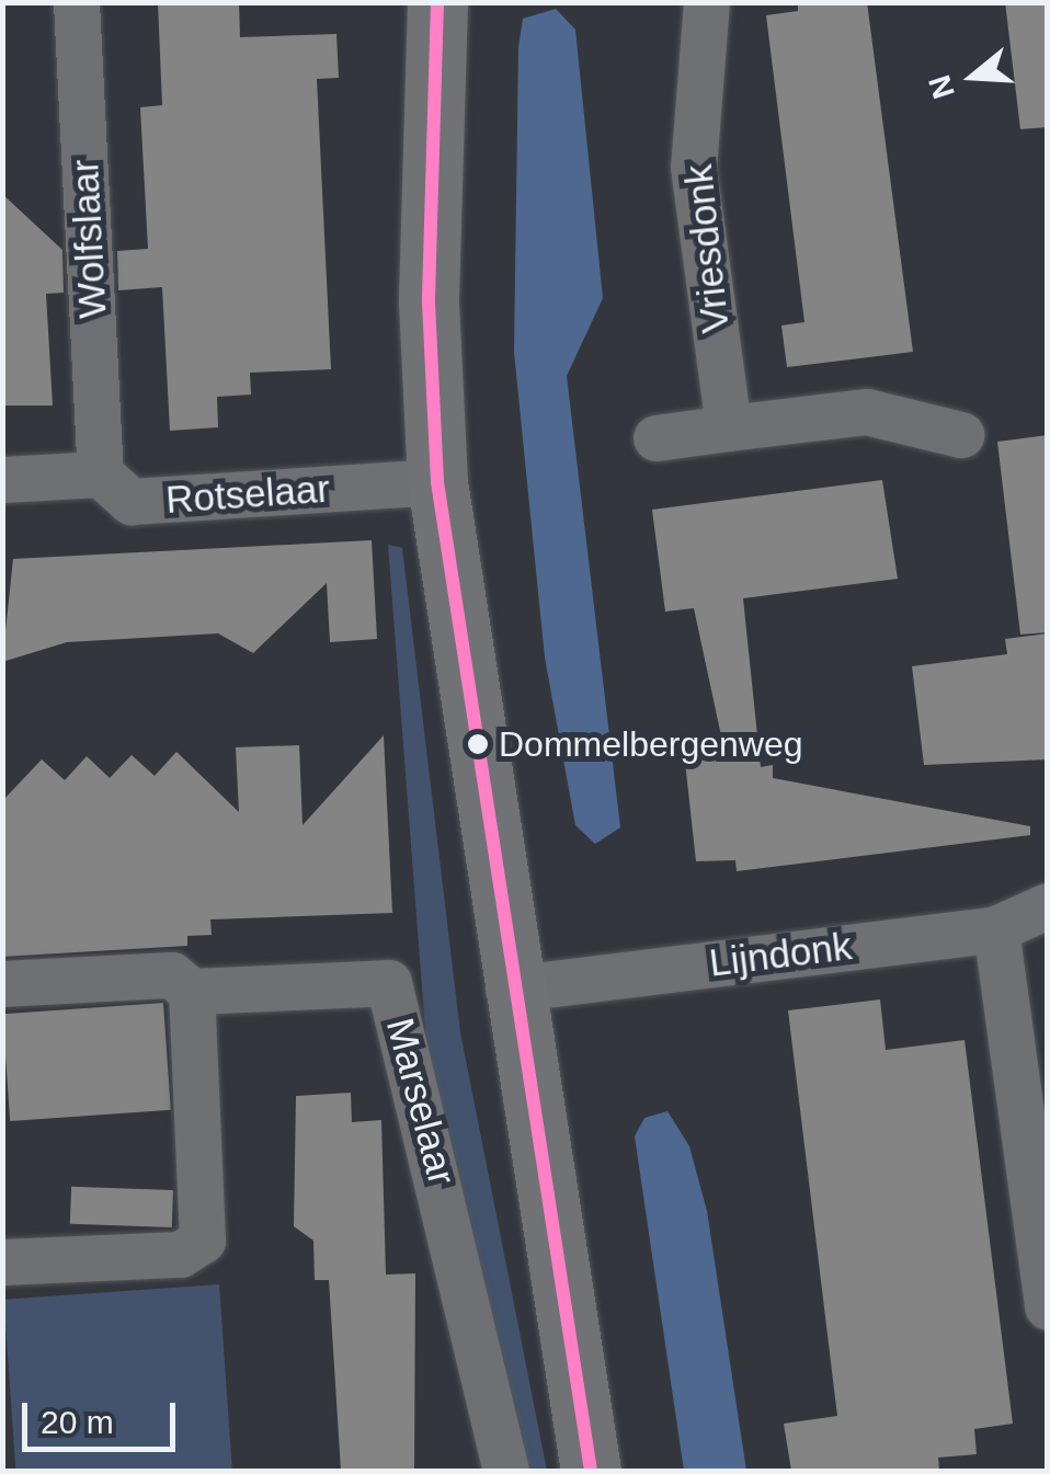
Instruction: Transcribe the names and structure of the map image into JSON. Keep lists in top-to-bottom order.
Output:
{
  "streets": {
    "street": [
      "Wolfslaar",
      "Vriesdonk",
      "Rotselaar",
      "Lijndonk",
      "Marselaar"
    ]
  },
  "crossings": [
    ["Wolfslaar", "Rotselaar"]
  ],
  "places": ["Dommelbergenweg"],
  "scale_bar": "20 m",
  "north": "left"
}
